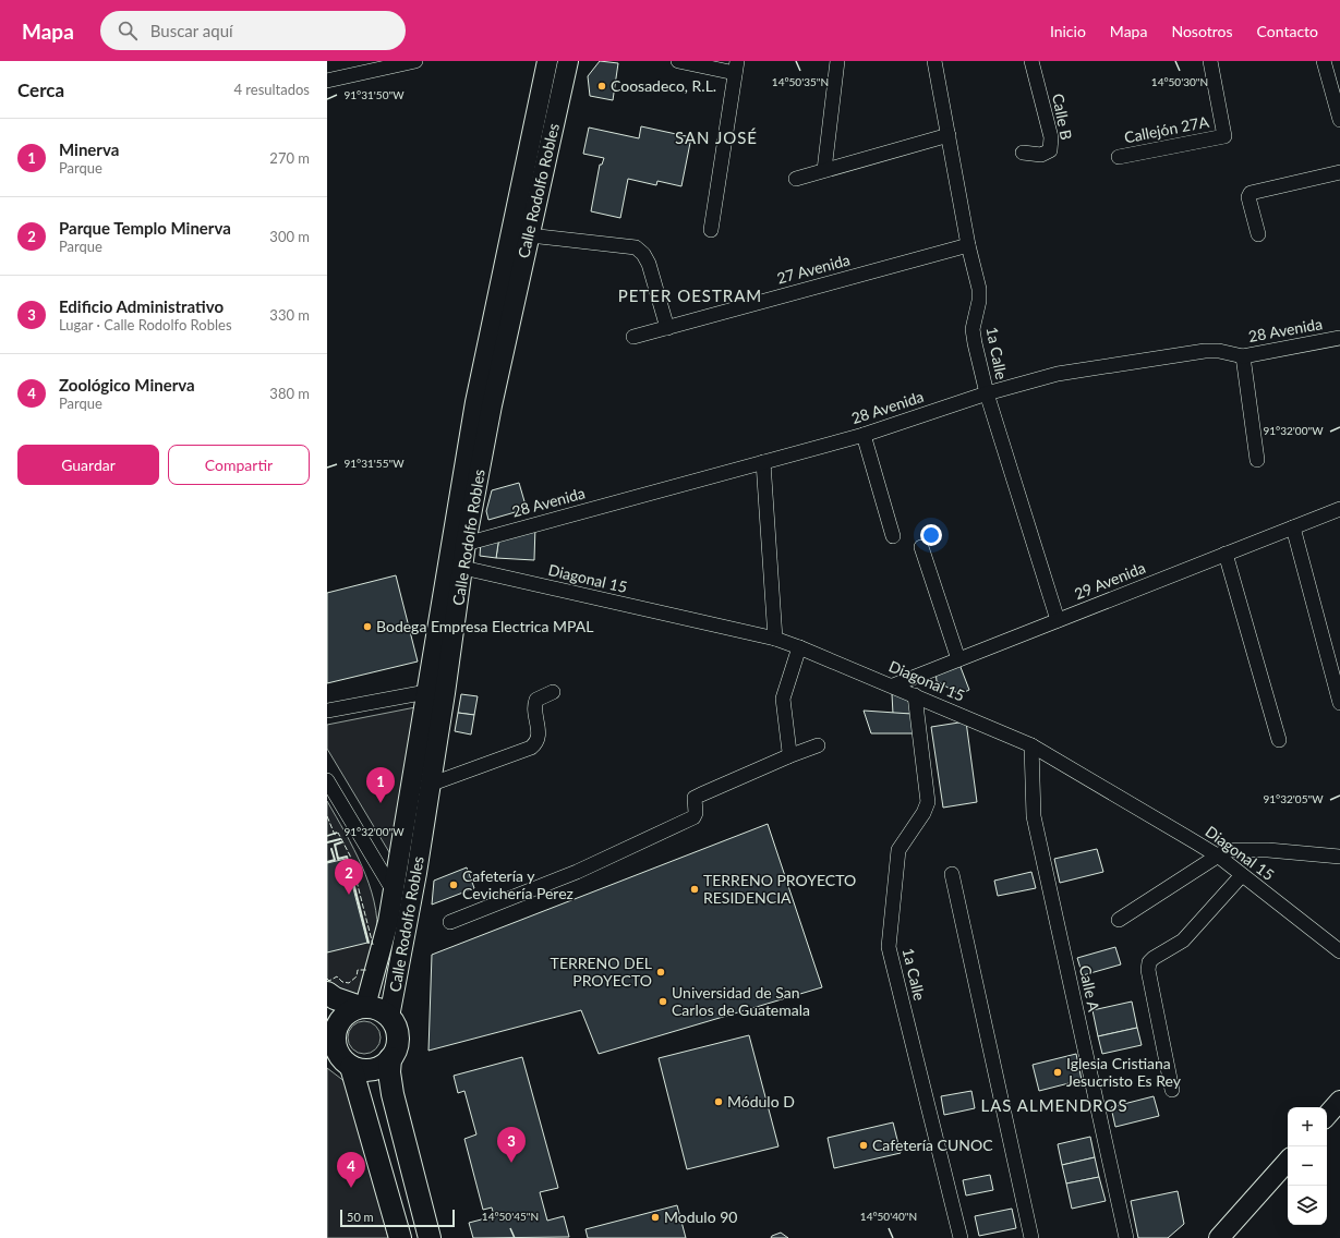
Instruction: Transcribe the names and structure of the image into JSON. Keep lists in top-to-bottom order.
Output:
{
  "streets": {
    "main road": ["Calle Rodolfo Robles"],
    "street": [
      "Calle B",
      "Callejón 27A",
      "27 Avenida",
      "28 Avenida",
      "1a Calle",
      "Diagonal 15",
      "29 Avenida",
      "Calle A"
    ]
  },
  "crossings": [
    ["Calle Rodolfo Robles", "28 Avenida"],
    ["Calle Rodolfo Robles", "Diagonal 15"],
    ["27 Avenida", "1a Calle"],
    ["28 Avenida", "1a Calle"],
    ["1a Calle", "Diagonal 15"],
    ["1a Calle", "29 Avenida"],
    ["Diagonal 15", "29 Avenida"],
    ["Diagonal 15", "Calle A"]
  ],
  "districts": ["SAN JOSÉ", "PETER OESTRAM", "LAS ALMENDROS"],
  "places": [
    "Coosadeco, R.L.",
    "Bodega Empresa Electrica MPAL",
    "Cafetería y Cevichería Perez",
    "TERRENO PROYECTO RESIDENCIA",
    "TERRENO DEL PROYECTO",
    "Universidad de San Carlos de Guatemala",
    "Iglesia Cristiana Jesucristo Es Rey",
    "Módulo D",
    "Cafetería CUNOC",
    "Modulo 90"
  ],
  "scale_bar": "50 m",
  "page": {
    "header": "Mapa",
    "search": "Buscar aquí",
    "nav": [
      "Inicio",
      "Mapa",
      "Nosotros",
      "Contacto"
    ],
    "heading": ["Cerca", "4 resultados"],
    "list": [
      {
        "mark": "1",
        "name": "Minerva",
        "note": "Parque",
        "value": "270 m"
      },
      {
        "mark": "2",
        "name": "Parque Templo Minerva",
        "note": "Parque",
        "value": "300 m"
      },
      {
        "mark": "3",
        "name": "Edificio Administrativo",
        "note": "Lugar · Calle Rodolfo Robles",
        "value": "330 m"
      },
      {
        "mark": "4",
        "name": "Zoológico Minerva",
        "note": "Parque",
        "value": "380 m"
      }
    ],
    "buttons": ["Guardar", "Compartir"],
    "pins": [
      "1",
      "2",
      "3",
      "4"
    ],
    "map_buttons": ["+", "−"],
    "scale": "50 m"
  },
  "coordinates": [
    "14°50'30\"N",
    "14°50'35\"N",
    "91°31'50\"W",
    "91°32'00\"W",
    "91°31'55\"W",
    "91°32'05\"W",
    "14°50'45\"N",
    "14°50'40\"N"
  ]
}
